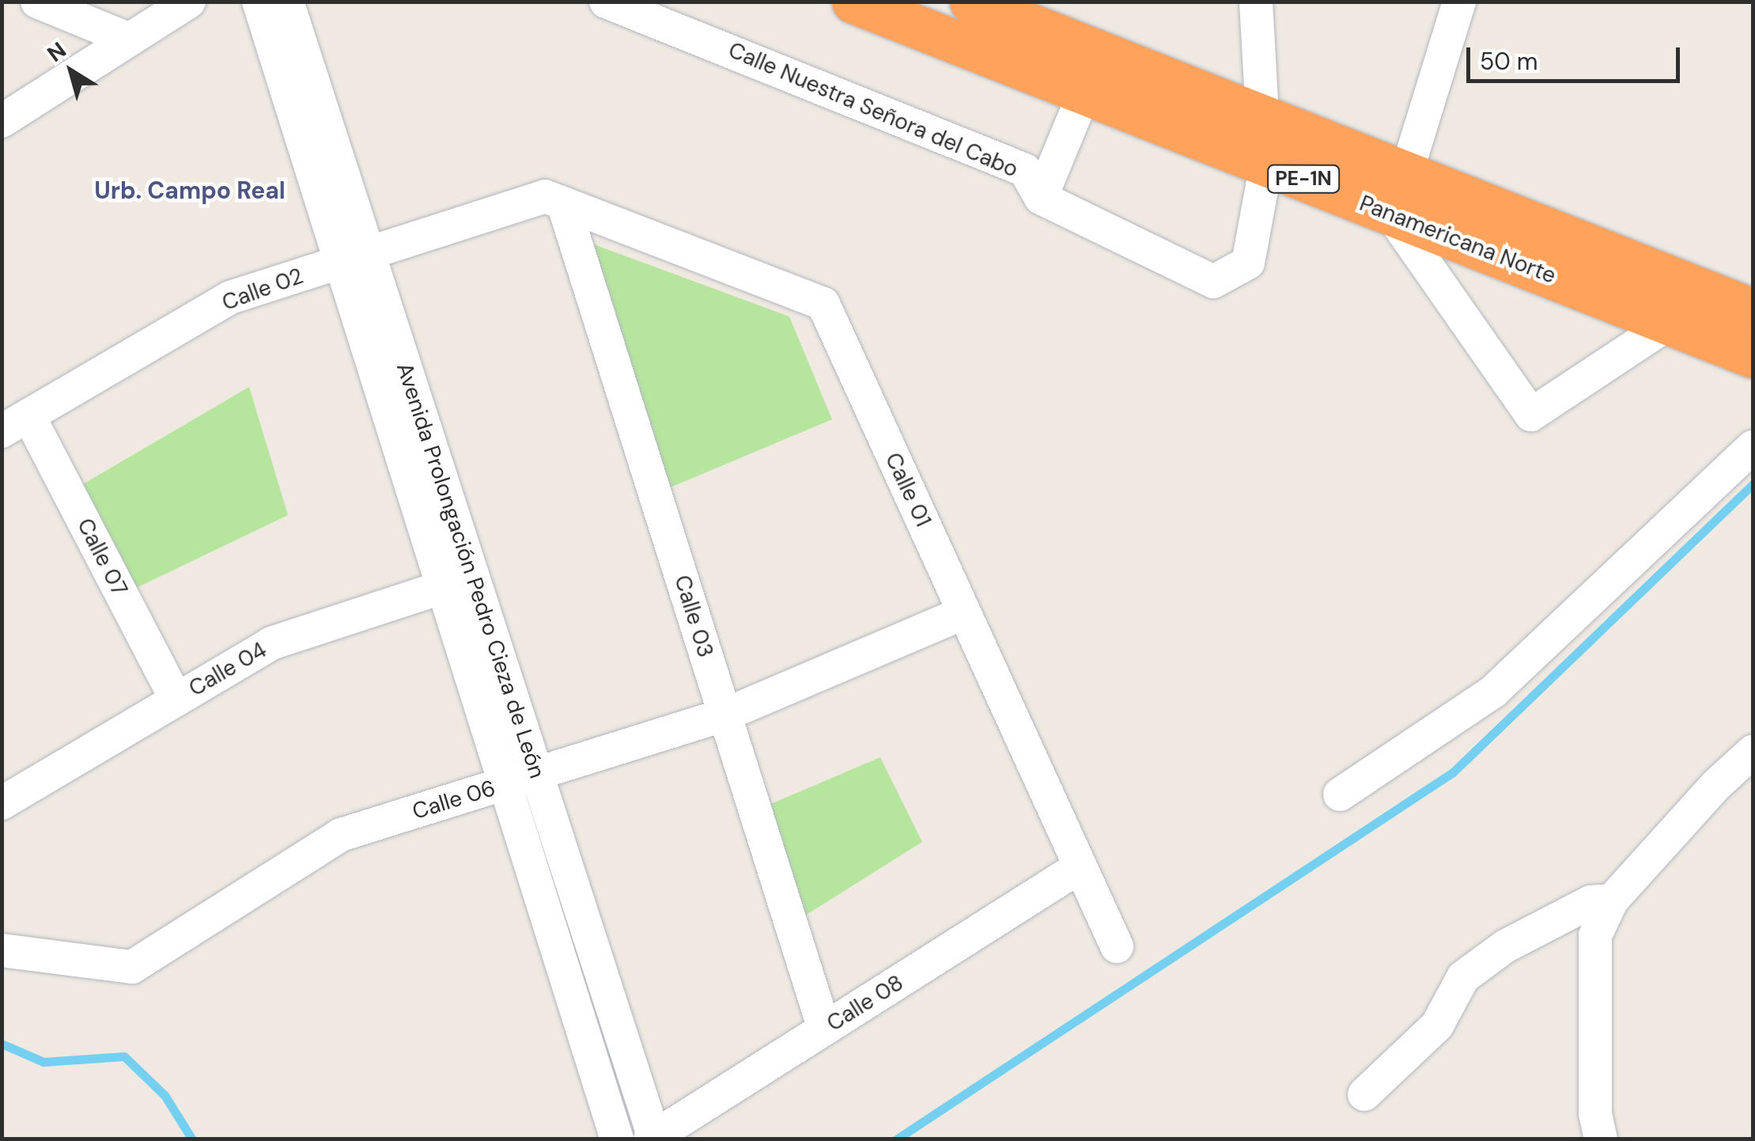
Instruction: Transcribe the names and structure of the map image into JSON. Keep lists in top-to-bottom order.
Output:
{
  "streets": {
    "highway": ["PE-1N", "Panamericana Norte"],
    "street": [
      "Calle Nuestra Señora del Cabo",
      "Calle 02",
      "Calle 01",
      "Calle 07",
      "Avenida Prolongación Pedro Cieza de León",
      "Calle 03",
      "Calle 04",
      "Calle 06",
      "Calle 08"
    ]
  },
  "crossings": [
    ["Calle Nuestra Señora del Cabo", "Panamericana Norte"],
    ["Calle 02", "Calle 01"],
    ["Calle 02", "Calle 07"],
    ["Calle 02", "Avenida Prolongación Pedro Cieza de León"],
    ["Calle 02", "Calle 03"],
    ["Calle 01", "Calle 03"],
    ["Calle 01", "Calle 06"],
    ["Calle 01", "Calle 08"],
    ["Calle 07", "Calle 04"],
    ["Avenida Prolongación Pedro Cieza de León", "Calle 04"],
    ["Avenida Prolongación Pedro Cieza de León", "Calle 06"],
    ["Avenida Prolongación Pedro Cieza de León", "Calle 08"],
    ["Calle 03", "Calle 06"],
    ["Calle 03", "Calle 08"]
  ],
  "districts": ["Urb. Campo Real"],
  "scale_bar": "50 m",
  "north": "top left"
}
